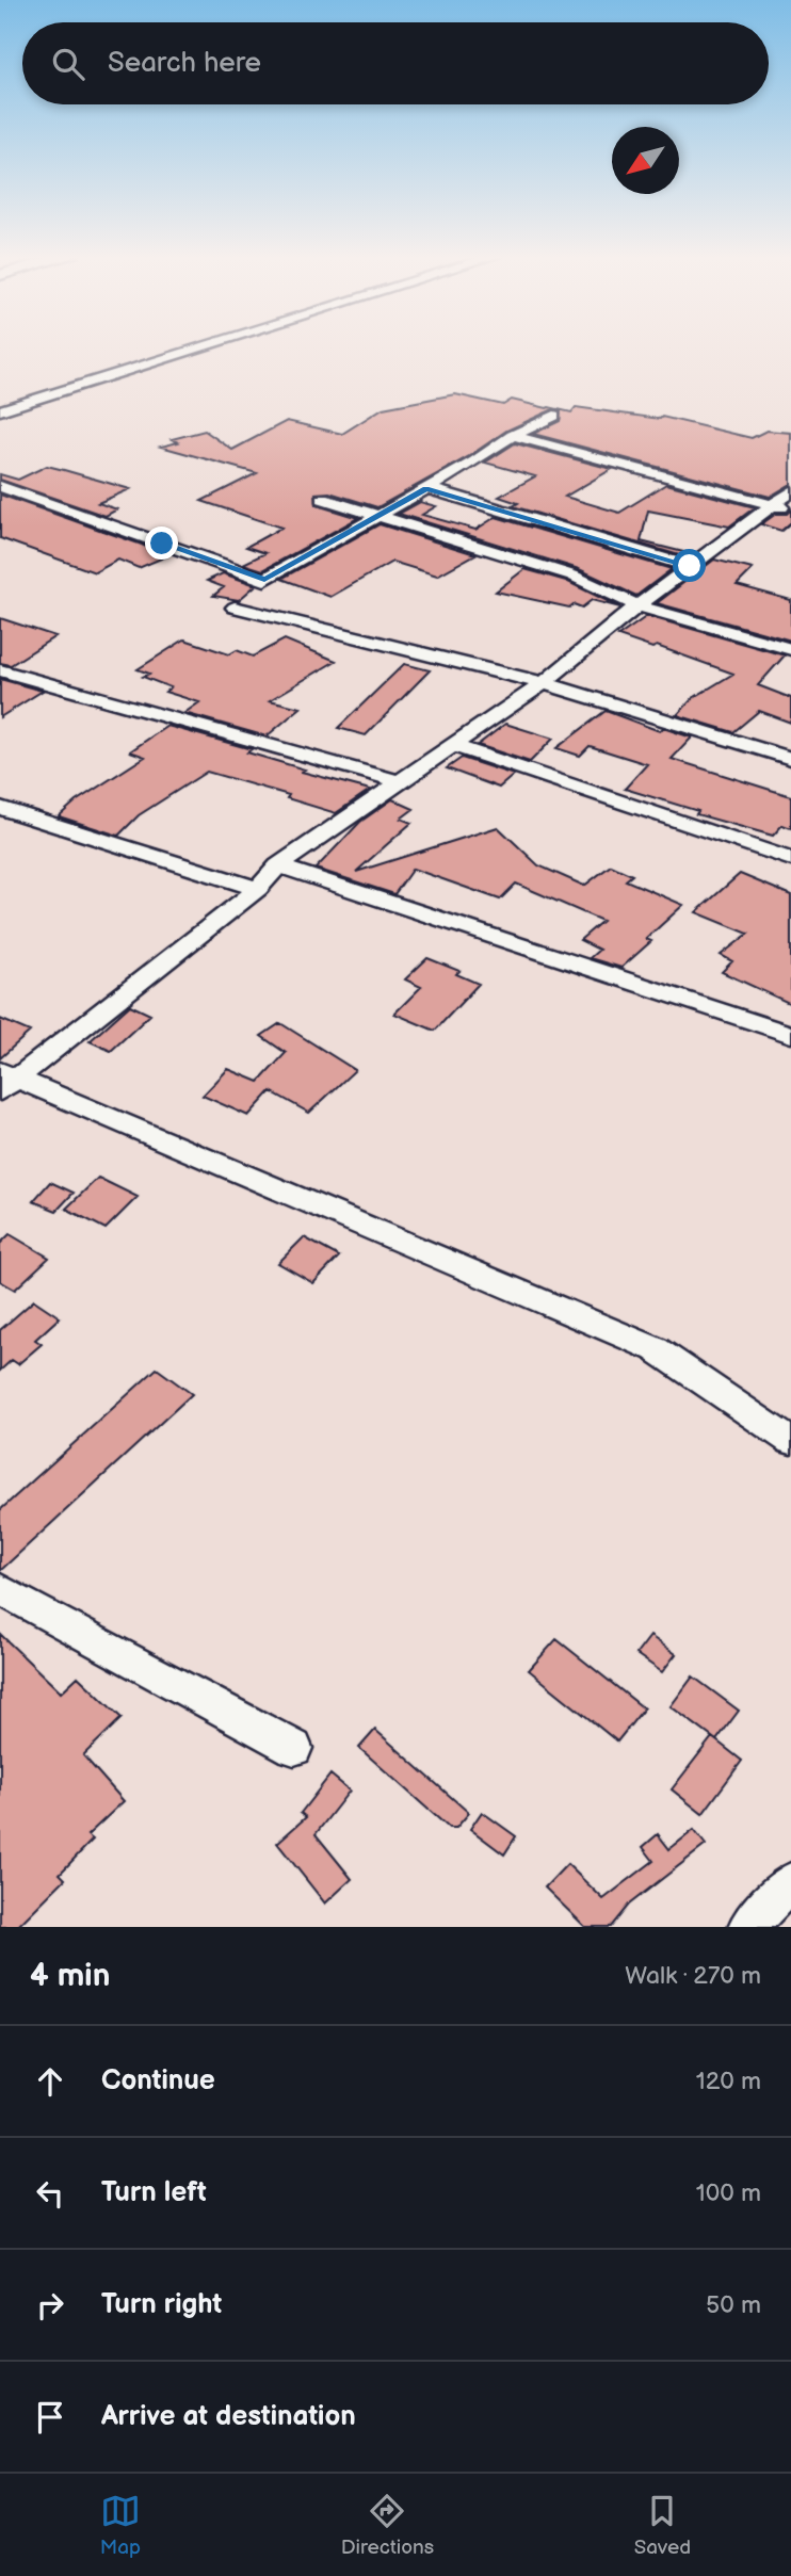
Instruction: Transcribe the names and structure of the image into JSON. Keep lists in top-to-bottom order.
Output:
{
  "north": "bottom left",
  "page": {
    "search": "Search here",
    "heading": ["4 min", "Walk · 270 m"],
    "list": [
      ["Continue", "120 m"],
      ["Turn left", "100 m"],
      ["Turn right", "50 m"],
      "Arrive at destination"
    ],
    "nav": ["Map", "Directions", "Saved"]
  }
}
